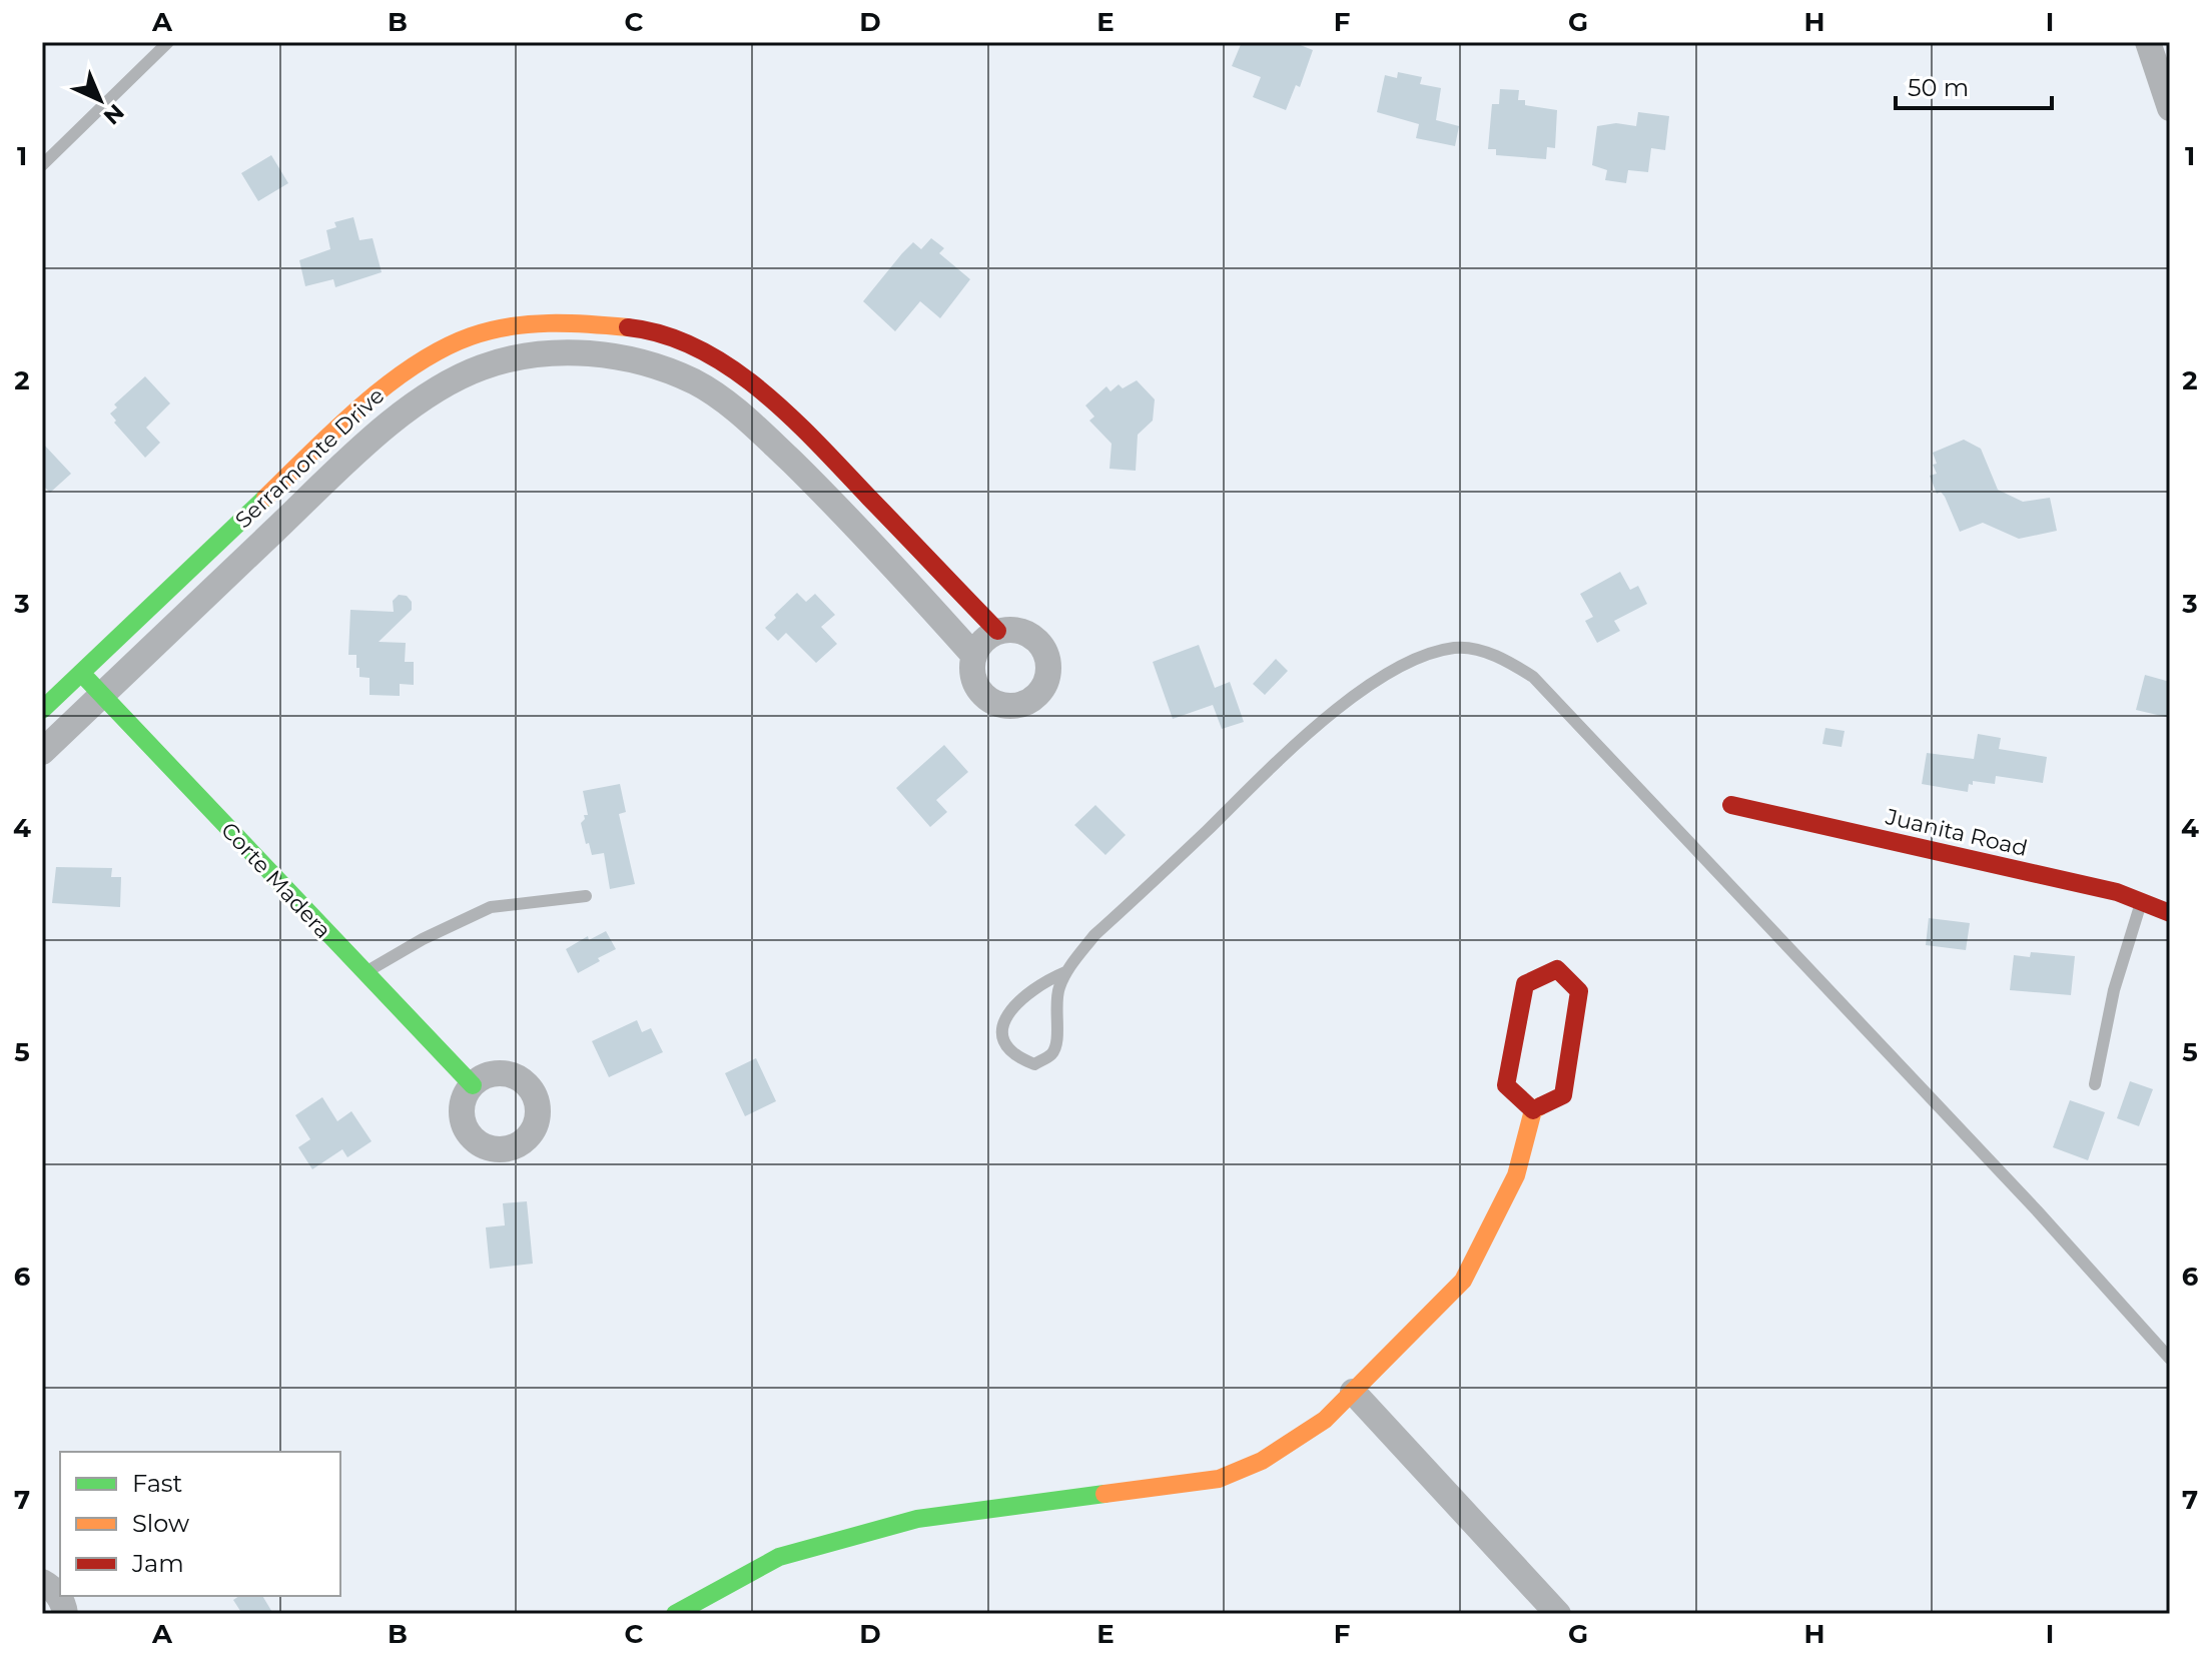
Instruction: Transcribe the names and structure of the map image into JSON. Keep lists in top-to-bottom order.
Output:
{
  "streets": {
    "street": ["Serramonte Drive", "Juanita Road", "Corte Madera"]
  },
  "crossings": [
    ["Serramonte Drive", "Corte Madera"]
  ],
  "legend": ["Fast", "Slow", "Jam"],
  "scale_bar": "50 m",
  "north": "bottom right",
  "grid": {
    "columns": [
      "A",
      "B",
      "C",
      "D",
      "E",
      "F",
      "G",
      "H",
      "I"
    ],
    "rows": [
      "1",
      "2",
      "3",
      "4",
      "5",
      "6",
      "7"
    ]
  }
}
